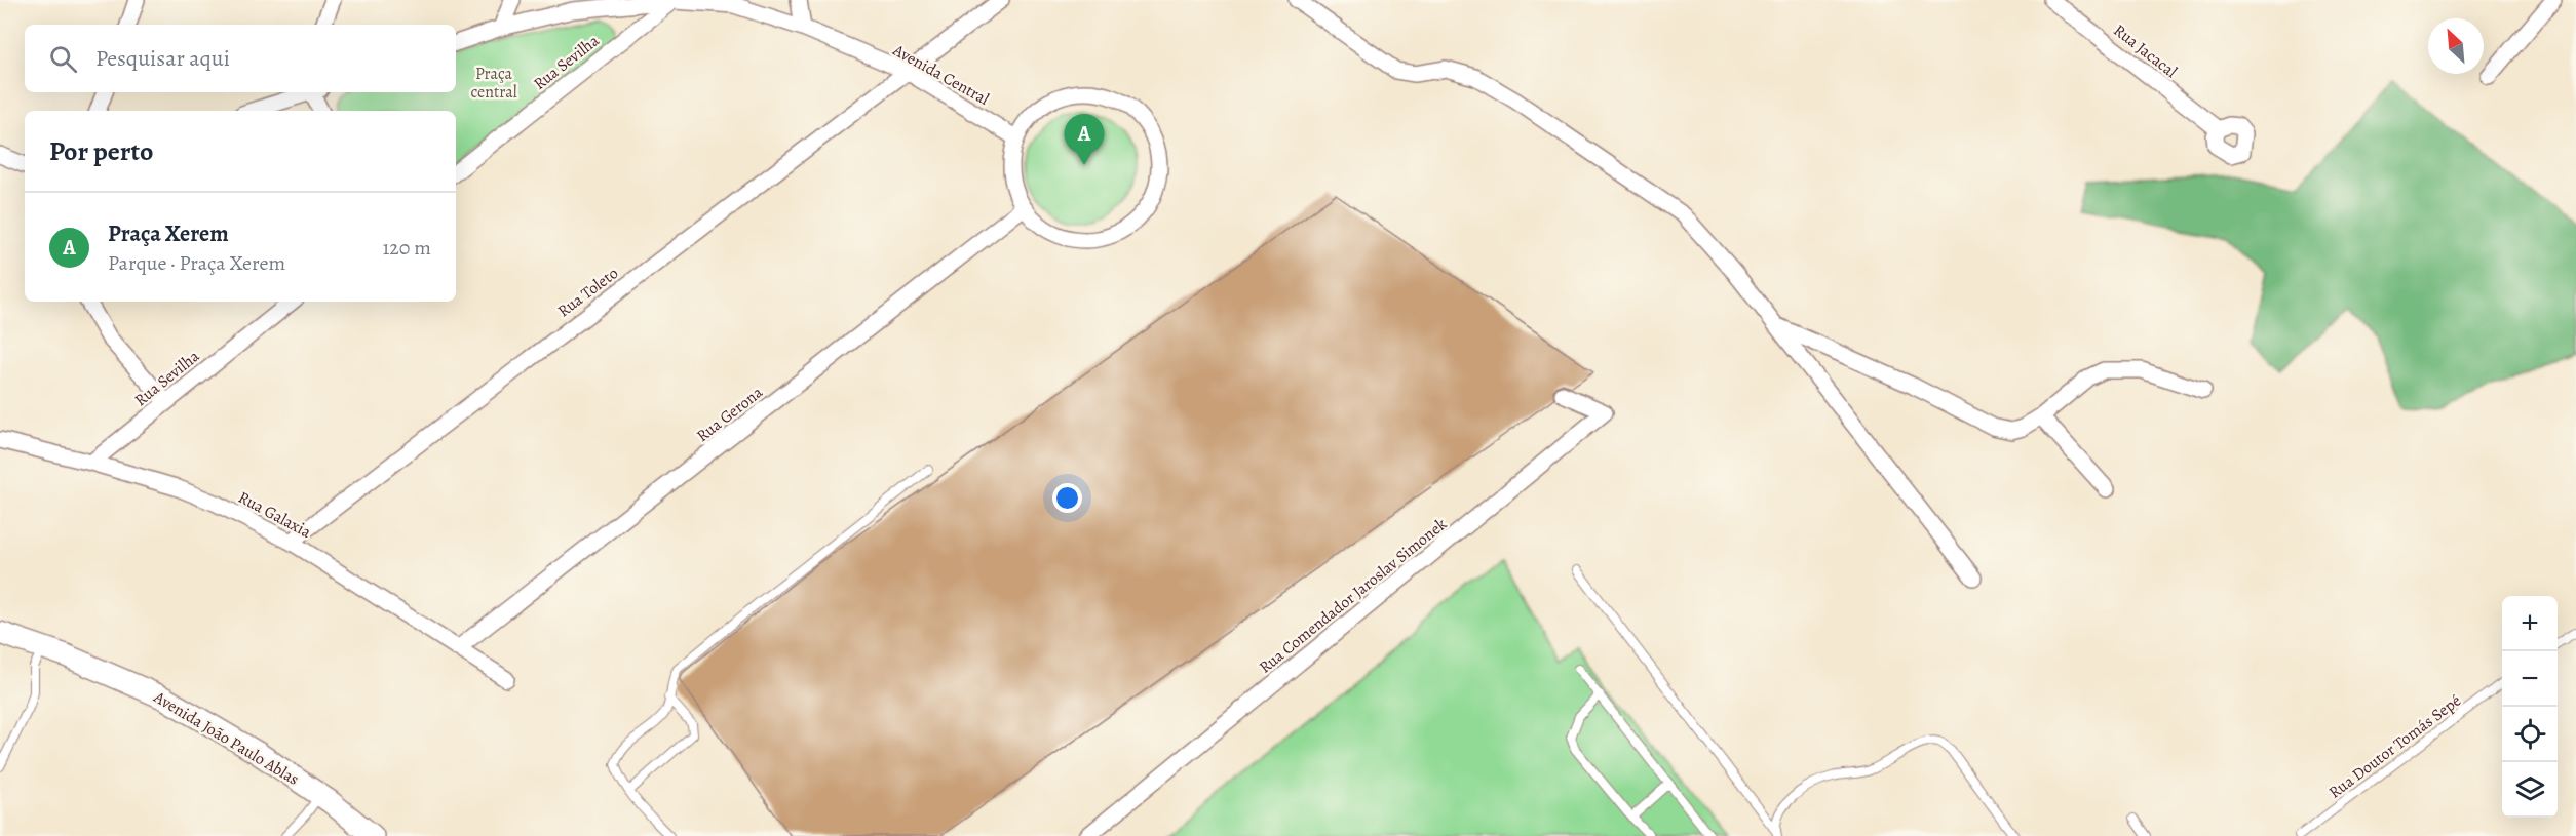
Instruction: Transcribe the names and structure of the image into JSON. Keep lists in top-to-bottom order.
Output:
{
  "streets": {
    "street": [
      "Rua Jacacal",
      "Rua Sevilha",
      "Avenida Central",
      "Rua Toleto",
      "Rua Gerona",
      "Rua Galaxia",
      "Rua Comendador Jaroslav Simonek",
      "Avenida João Paulo Ablas"
    ],
    "lane": ["Rua Doutor Tomás Sepé"]
  },
  "crossings": [
    ["Rua Sevilha", "Avenida Central"],
    ["Rua Sevilha", "Rua Galaxia"],
    ["Avenida Central", "Rua Toleto"],
    ["Avenida Central", "Rua Gerona"],
    ["Rua Toleto", "Rua Galaxia"],
    ["Rua Gerona", "Rua Galaxia"]
  ],
  "parks": ["Praça central"],
  "north": "top left",
  "page": {
    "search": "Pesquisar aqui",
    "heading": "Por perto",
    "pins": "A",
    "list": [
      {
        "mark": "A",
        "name": "Praça Xerem",
        "note": "Parque · Praça Xerem",
        "value": "120 m"
      }
    ],
    "map_buttons": ["+", "−"]
  }
}
